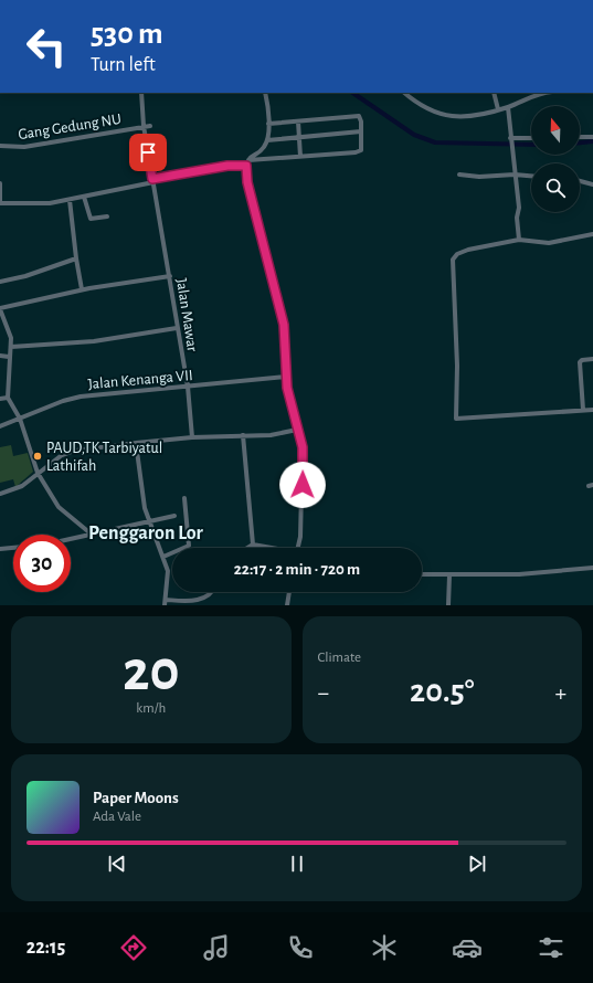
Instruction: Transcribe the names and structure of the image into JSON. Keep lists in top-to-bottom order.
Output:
{
  "streets": {
    "street": ["Gang Gedung NU", "Jalan Mawar", "Jalan Kenanga VII"]
  },
  "crossings": [
    ["Gang Gedung NU", "Jalan Mawar"],
    ["Jalan Mawar", "Jalan Kenanga VII"]
  ],
  "districts": ["Penggaron Lor"],
  "places": ["PAUD,TK Tarbiyatul Lathifah"],
  "north": "top",
  "page": {
    "turn": ["530 m", "Turn left"],
    "limit": "30",
    "trip": "22:17 · 2 min · 720 m",
    "tile": [
      ["20", "km/h"],
      "Climate"
    ],
    "heat": ["−", "20.5°", "+"],
    "song": ["Paper Moons", "Ada Vale"],
    "tabs": "22:15"
  }
}
